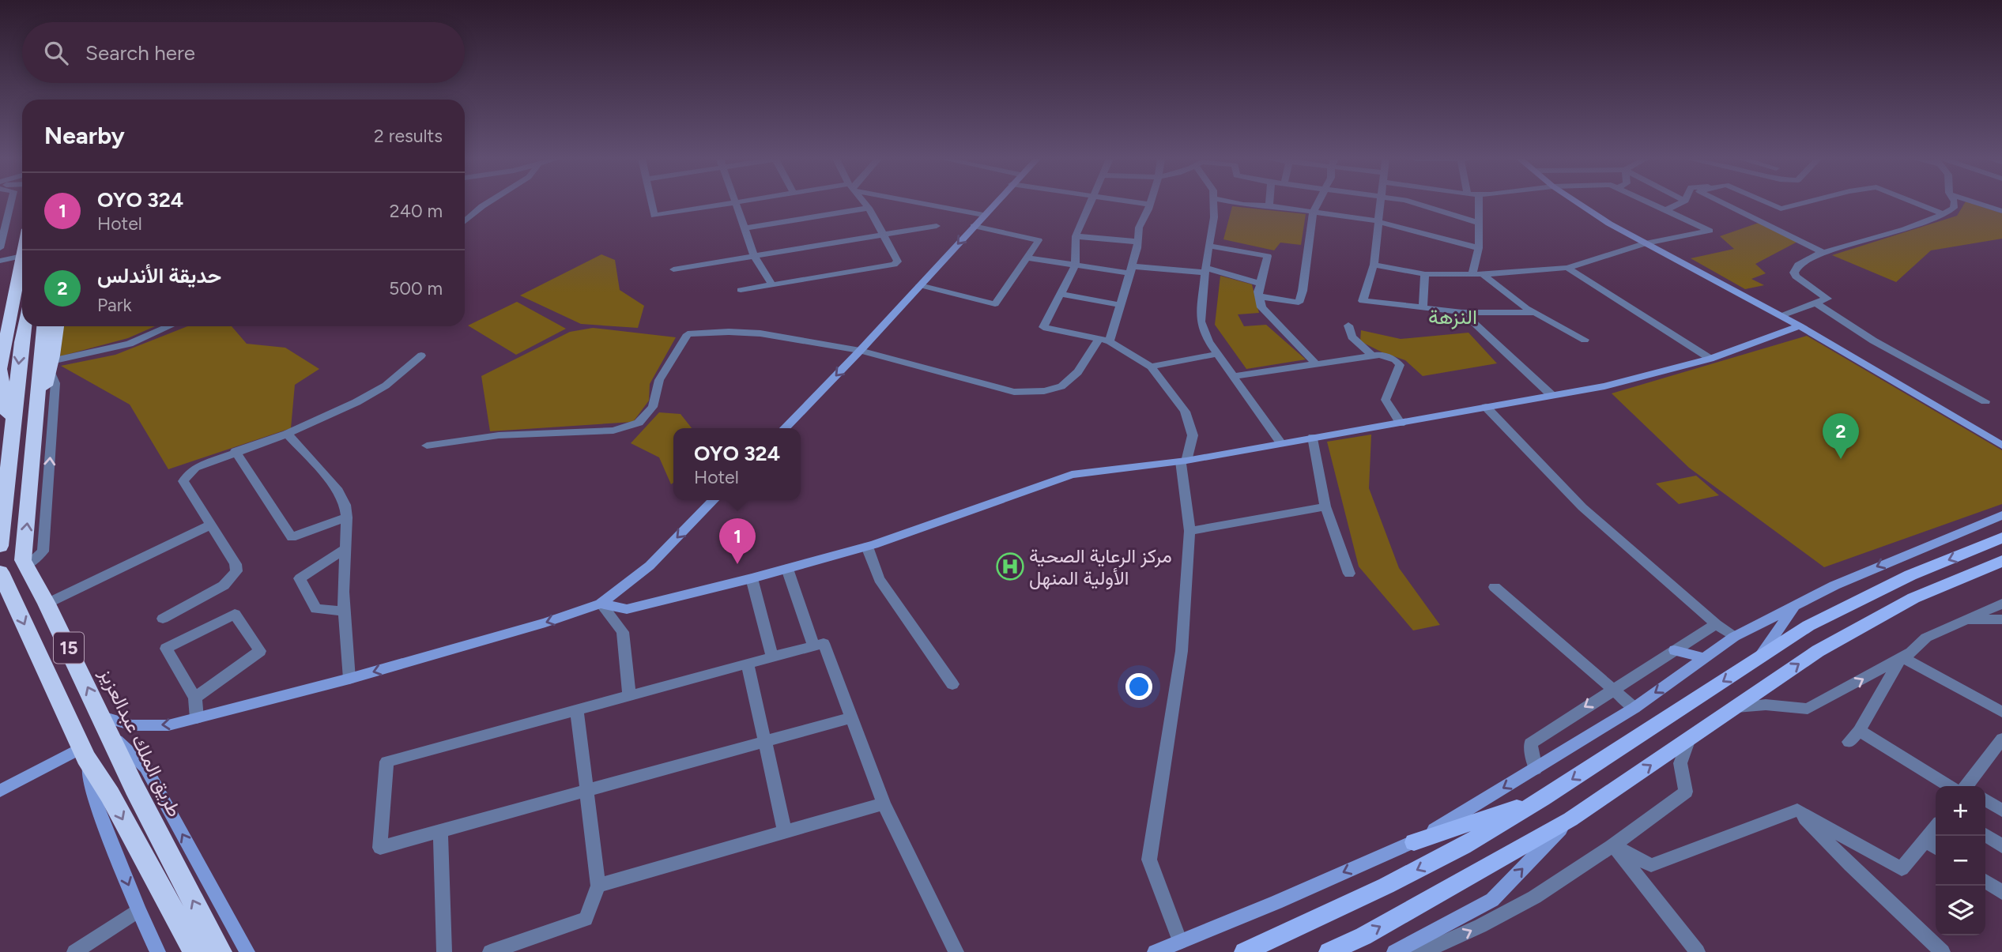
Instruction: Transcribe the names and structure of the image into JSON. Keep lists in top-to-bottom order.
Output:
{
  "streets": {
    "highway": ["15", "طريق الملك عبدالعزيز"]
  },
  "districts": ["النزهة"],
  "places": {
    "hospital": ["مركز الرعاية الصحية الأولية المنهل"]
  },
  "page": {
    "search": "Search here",
    "heading": ["Nearby", "2 results"],
    "list": [
      {
        "mark": "1",
        "name": "OYO 324",
        "note": "Hotel",
        "value": "240 m"
      },
      {
        "mark": "2",
        "name": "حديقة الأندلس",
        "note": "Park",
        "value": "500 m"
      }
    ],
    "pins": ["2", "1"],
    "popup": ["OYO 324", "Hotel"],
    "map_buttons": ["+", "−"]
  }
}
